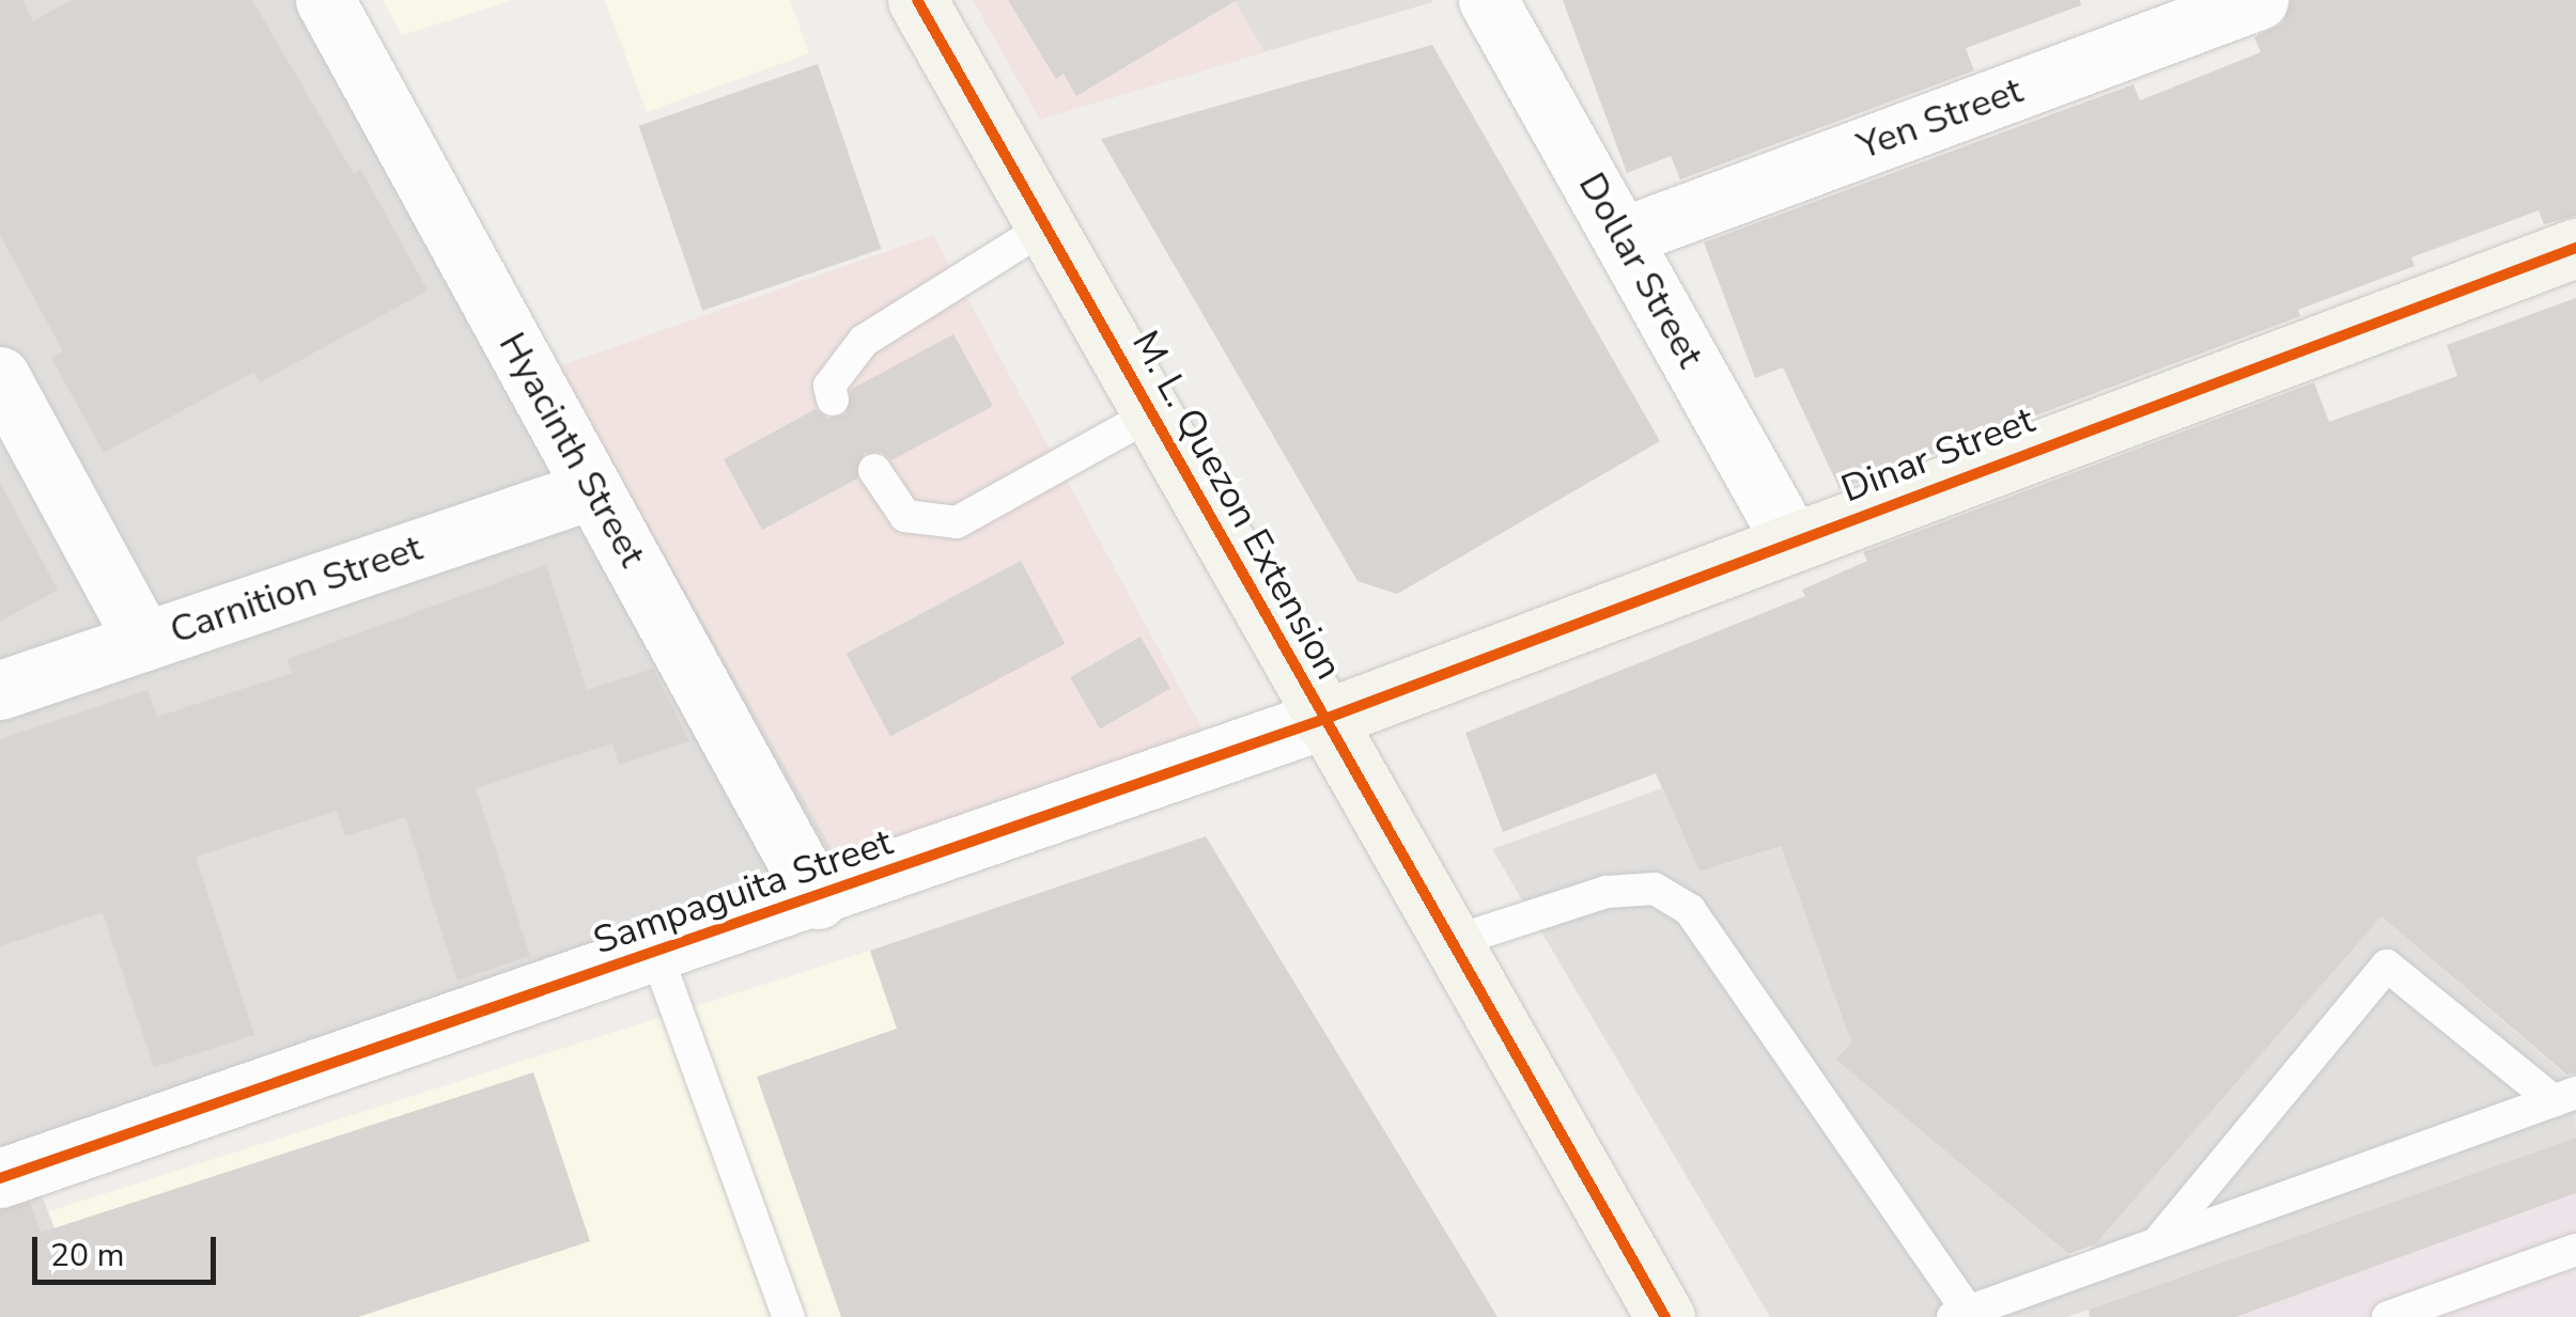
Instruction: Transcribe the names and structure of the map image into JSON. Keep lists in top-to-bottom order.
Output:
{
  "streets": {
    "main road": ["Dinar Street", "M. L. Quezon Extension"],
    "street": [
      "Yen Street",
      "Dollar Street",
      "Hyacinth Street",
      "Carnition Street",
      "Sampaguita Street"
    ]
  },
  "crossings": [
    ["Yen Street", "Dollar Street"],
    ["Dollar Street", "Dinar Street"],
    ["Hyacinth Street", "Carnition Street"],
    ["Hyacinth Street", "Sampaguita Street"],
    ["Dinar Street", "M. L. Quezon Extension"],
    ["Dinar Street", "Sampaguita Street"],
    ["M. L. Quezon Extension", "Sampaguita Street"]
  ],
  "scale_bar": "20 m"
}
